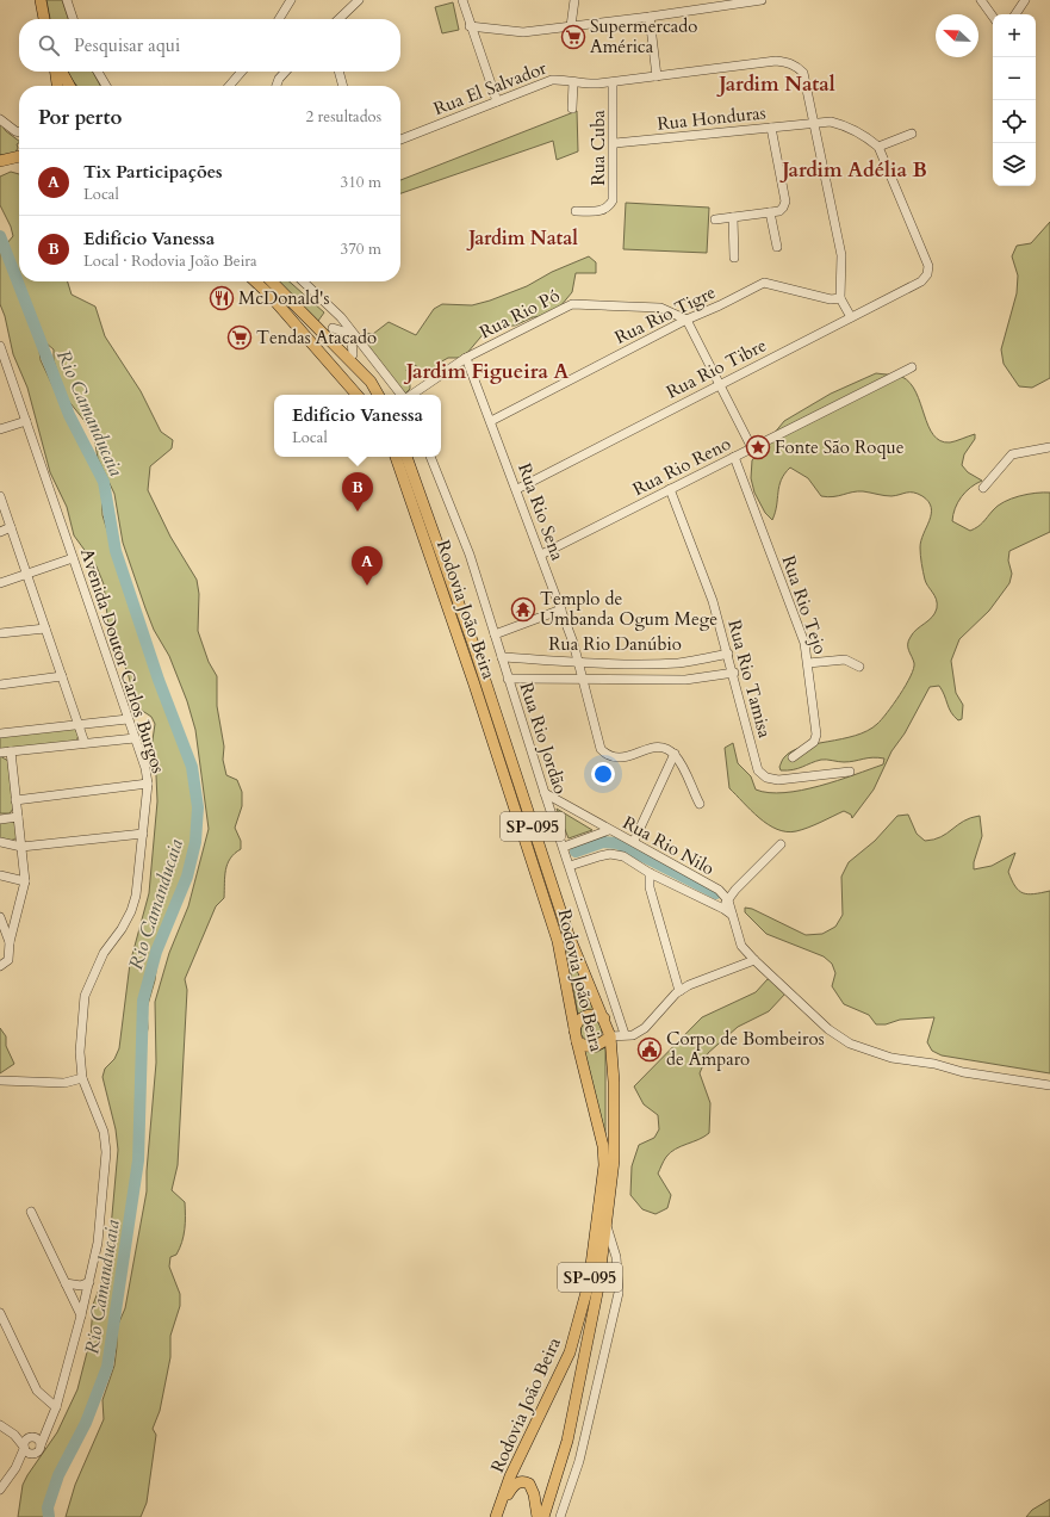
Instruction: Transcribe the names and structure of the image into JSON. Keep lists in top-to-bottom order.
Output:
{
  "streets": {
    "main road": ["Rodovia João Beira", "SP-095"],
    "street": [
      "Rua El Salvador",
      "Rua Honduras",
      "Rua Cuba",
      "Rua Rio Pó",
      "Rua Rio Tigre",
      "Rua Rio Tibre",
      "Rua Rio Reno",
      "Rua Rio Sena",
      "Rua Rio Tejo",
      "Rua Rio Danúbio",
      "Avenida Doutor Carlos Burgos",
      "Rua Rio Tamisa",
      "Rua Rio Jordão",
      "Rua Rio Nilo"
    ]
  },
  "crossings": [
    ["Rua El Salvador", "Rua Honduras"],
    ["Rua El Salvador", "Rua Cuba"],
    ["Rua Honduras", "Rua Cuba"],
    ["Rua Honduras", "Rua Rio Tibre"],
    ["Rua Rio Pó", "Rua Rio Tigre"],
    ["Rua Rio Pó", "Rua Rio Sena"],
    ["Rua Rio Tigre", "Rua Rio Sena"],
    ["Rua Rio Tibre", "Rua Rio Sena"],
    ["Rua Rio Reno", "Rua Rio Sena"],
    ["Rua Rio Reno", "Rua Rio Tejo"],
    ["Rua Rio Reno", "Rua Rio Tamisa"],
    ["Rua Rio Sena", "Rua Rio Danúbio"],
    ["Rua Rio Danúbio", "Rua Rio Tamisa"],
    ["Rua Rio Danúbio", "Rua Rio Jordão"],
    ["Rua Rio Jordão", "Rua Rio Nilo"]
  ],
  "districts": [
    "Jardim Natal",
    "Jardim Adélia B",
    "Jardim Natal",
    "Jardim Figueira A"
  ],
  "water": ["Rio Camanducaia"],
  "places": {
    "supermarket": ["Supermercado América", "Tendas Atacado"],
    "restaurant": ["McDonald's"],
    "place": ["Fonte São Roque"],
    "temple": ["Templo de Umbanda Ogum Mege"],
    "public building": ["Corpo de Bombeiros de Amparo"]
  },
  "north": "top left",
  "page": {
    "map_buttons": ["+", "−"],
    "search": "Pesquisar aqui",
    "heading": ["Por perto", "2 resultados"],
    "list": [
      {
        "mark": "A",
        "name": "Tix Participações",
        "note": "Local",
        "value": "310 m"
      },
      {
        "mark": "B",
        "name": "Edifício Vanessa",
        "note": "Local · Rodovia João Beira",
        "value": "370 m"
      }
    ],
    "popup": ["Edifício Vanessa", "Local"],
    "pins": ["B", "A"]
  }
}
